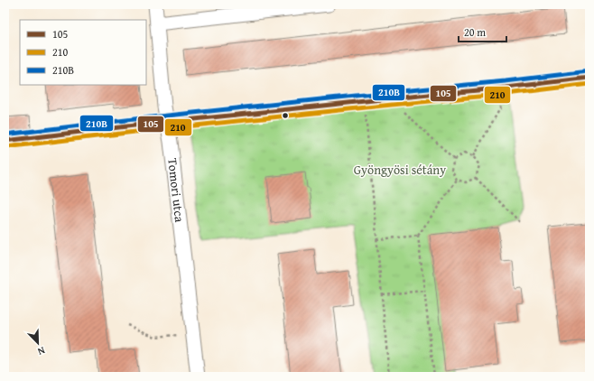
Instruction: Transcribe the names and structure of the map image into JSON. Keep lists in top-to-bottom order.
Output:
{
  "streets": {
    "street": ["Tomori utca"]
  },
  "parks": ["Gyöngyösi sétány"],
  "lines": ["transit line 210B", "transit line 105", "transit line 210"],
  "legend": ["105", "210", "210B"],
  "scale_bar": "20 m",
  "north": "bottom right"
}
